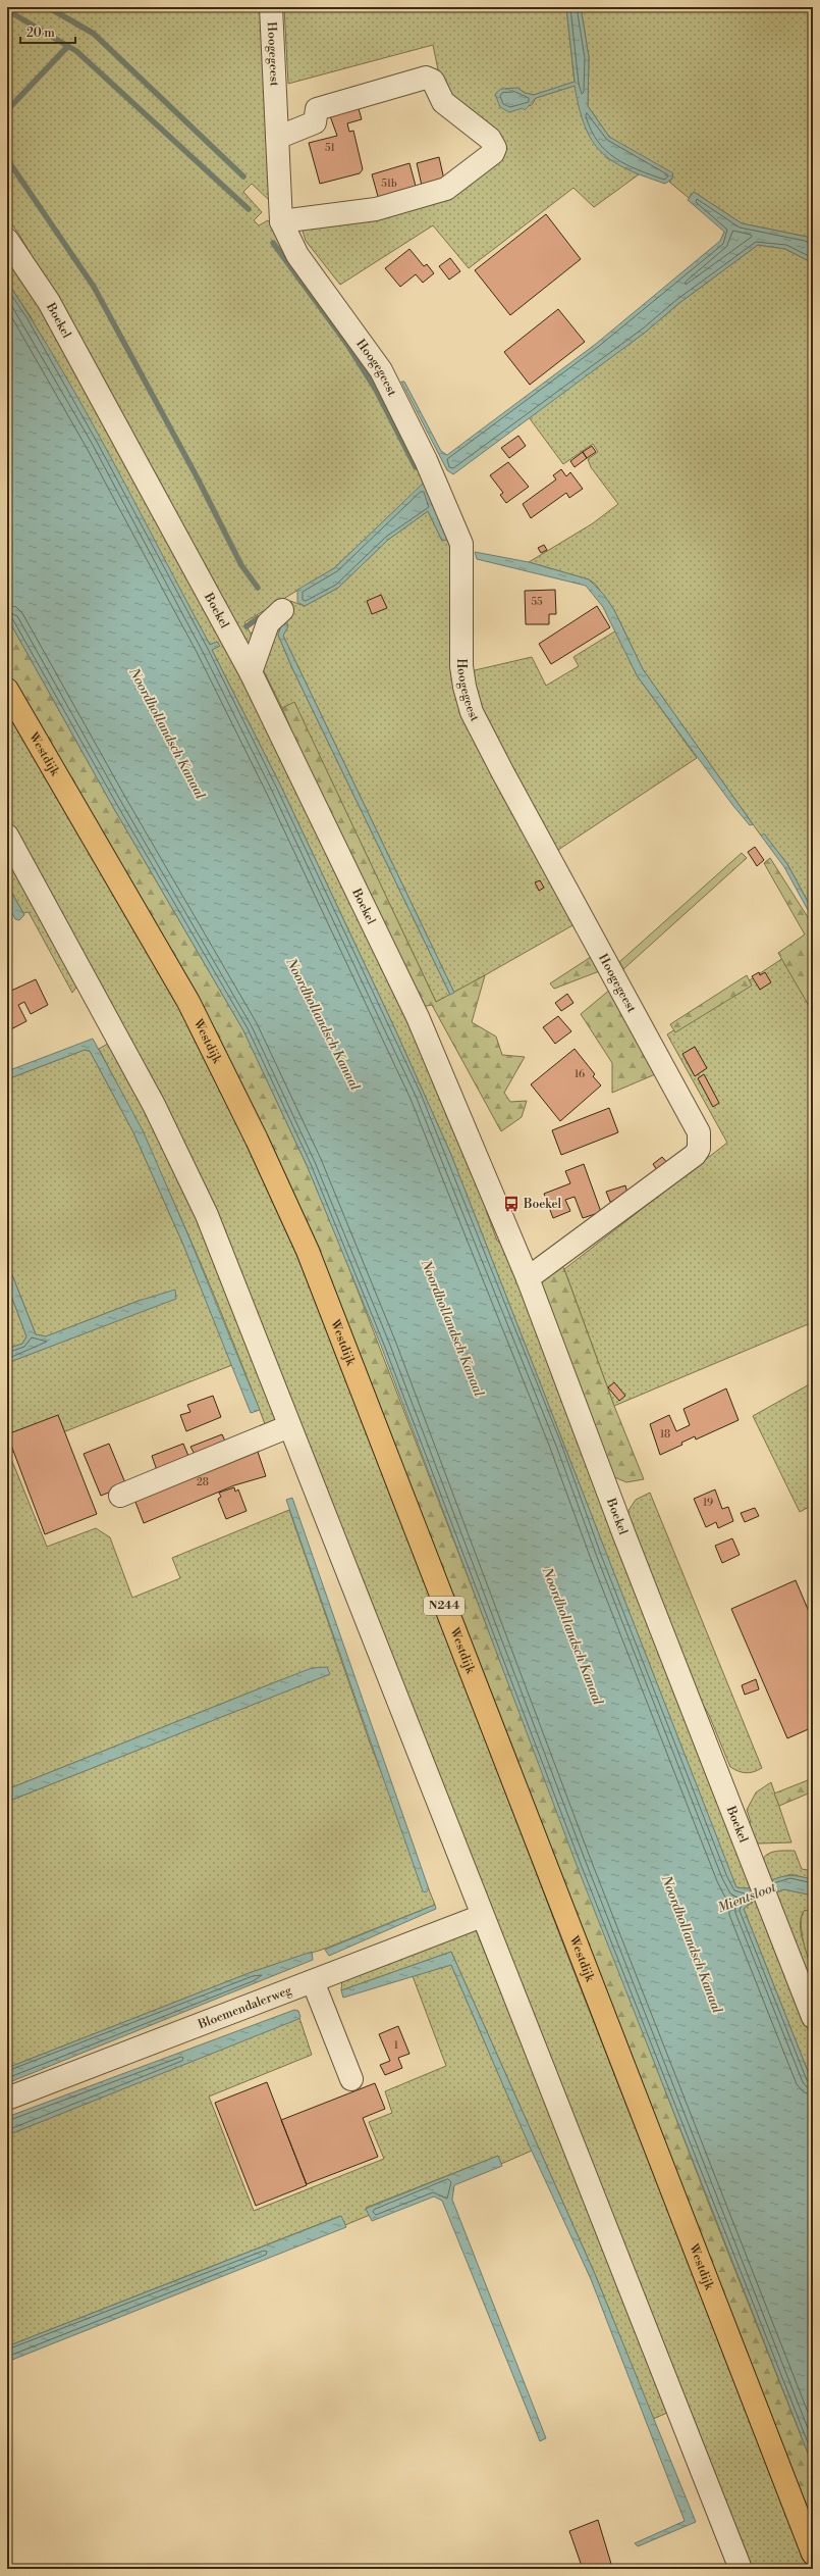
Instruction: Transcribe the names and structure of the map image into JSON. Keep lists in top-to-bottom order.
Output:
{
  "streets": {
    "main road": ["Westdijk", "N244"],
    "street": ["Hoogegeest", "Boekel", "Bloemendalerweg"]
  },
  "crossings": [
    ["Hoogegeest", "Boekel"]
  ],
  "water": ["Noordhollandsch Kanaal", "Mientsloot"],
  "places": {
    "bus stop": ["Boekel"]
  },
  "house_numbers": [
    "51",
    "51b",
    "55",
    "16",
    "18",
    "28",
    "19",
    "1"
  ],
  "scale_bar": "20 m"
}
